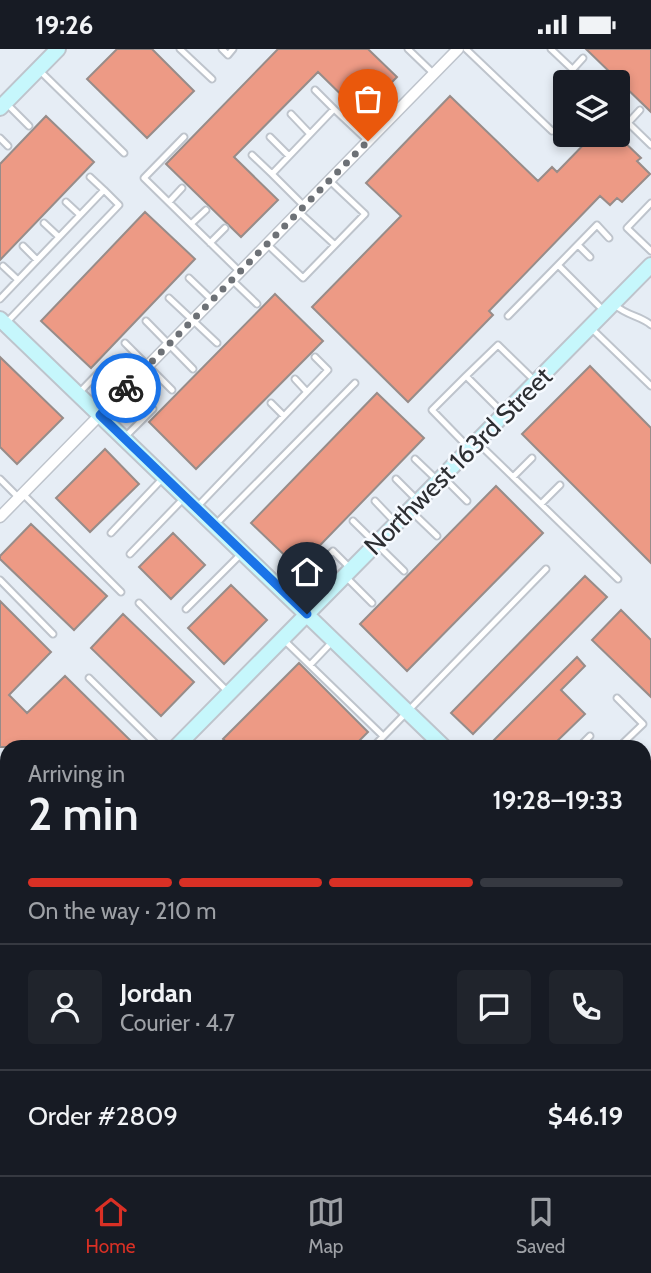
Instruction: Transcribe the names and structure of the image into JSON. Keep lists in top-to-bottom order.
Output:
{
  "streets": {
    "street": ["Northwest 163rd Street"]
  },
  "page": {
    "status": "19:26",
    "heading": ["2 min", "Arriving in", "19:28–19:33"],
    "panel": [
      "Jordan",
      "Courier · 4.7",
      "Order #2809",
      "$46.19"
    ],
    "bar": "On the way · 210 m",
    "tabs": ["Home", "Map", "Saved"]
  }
}
